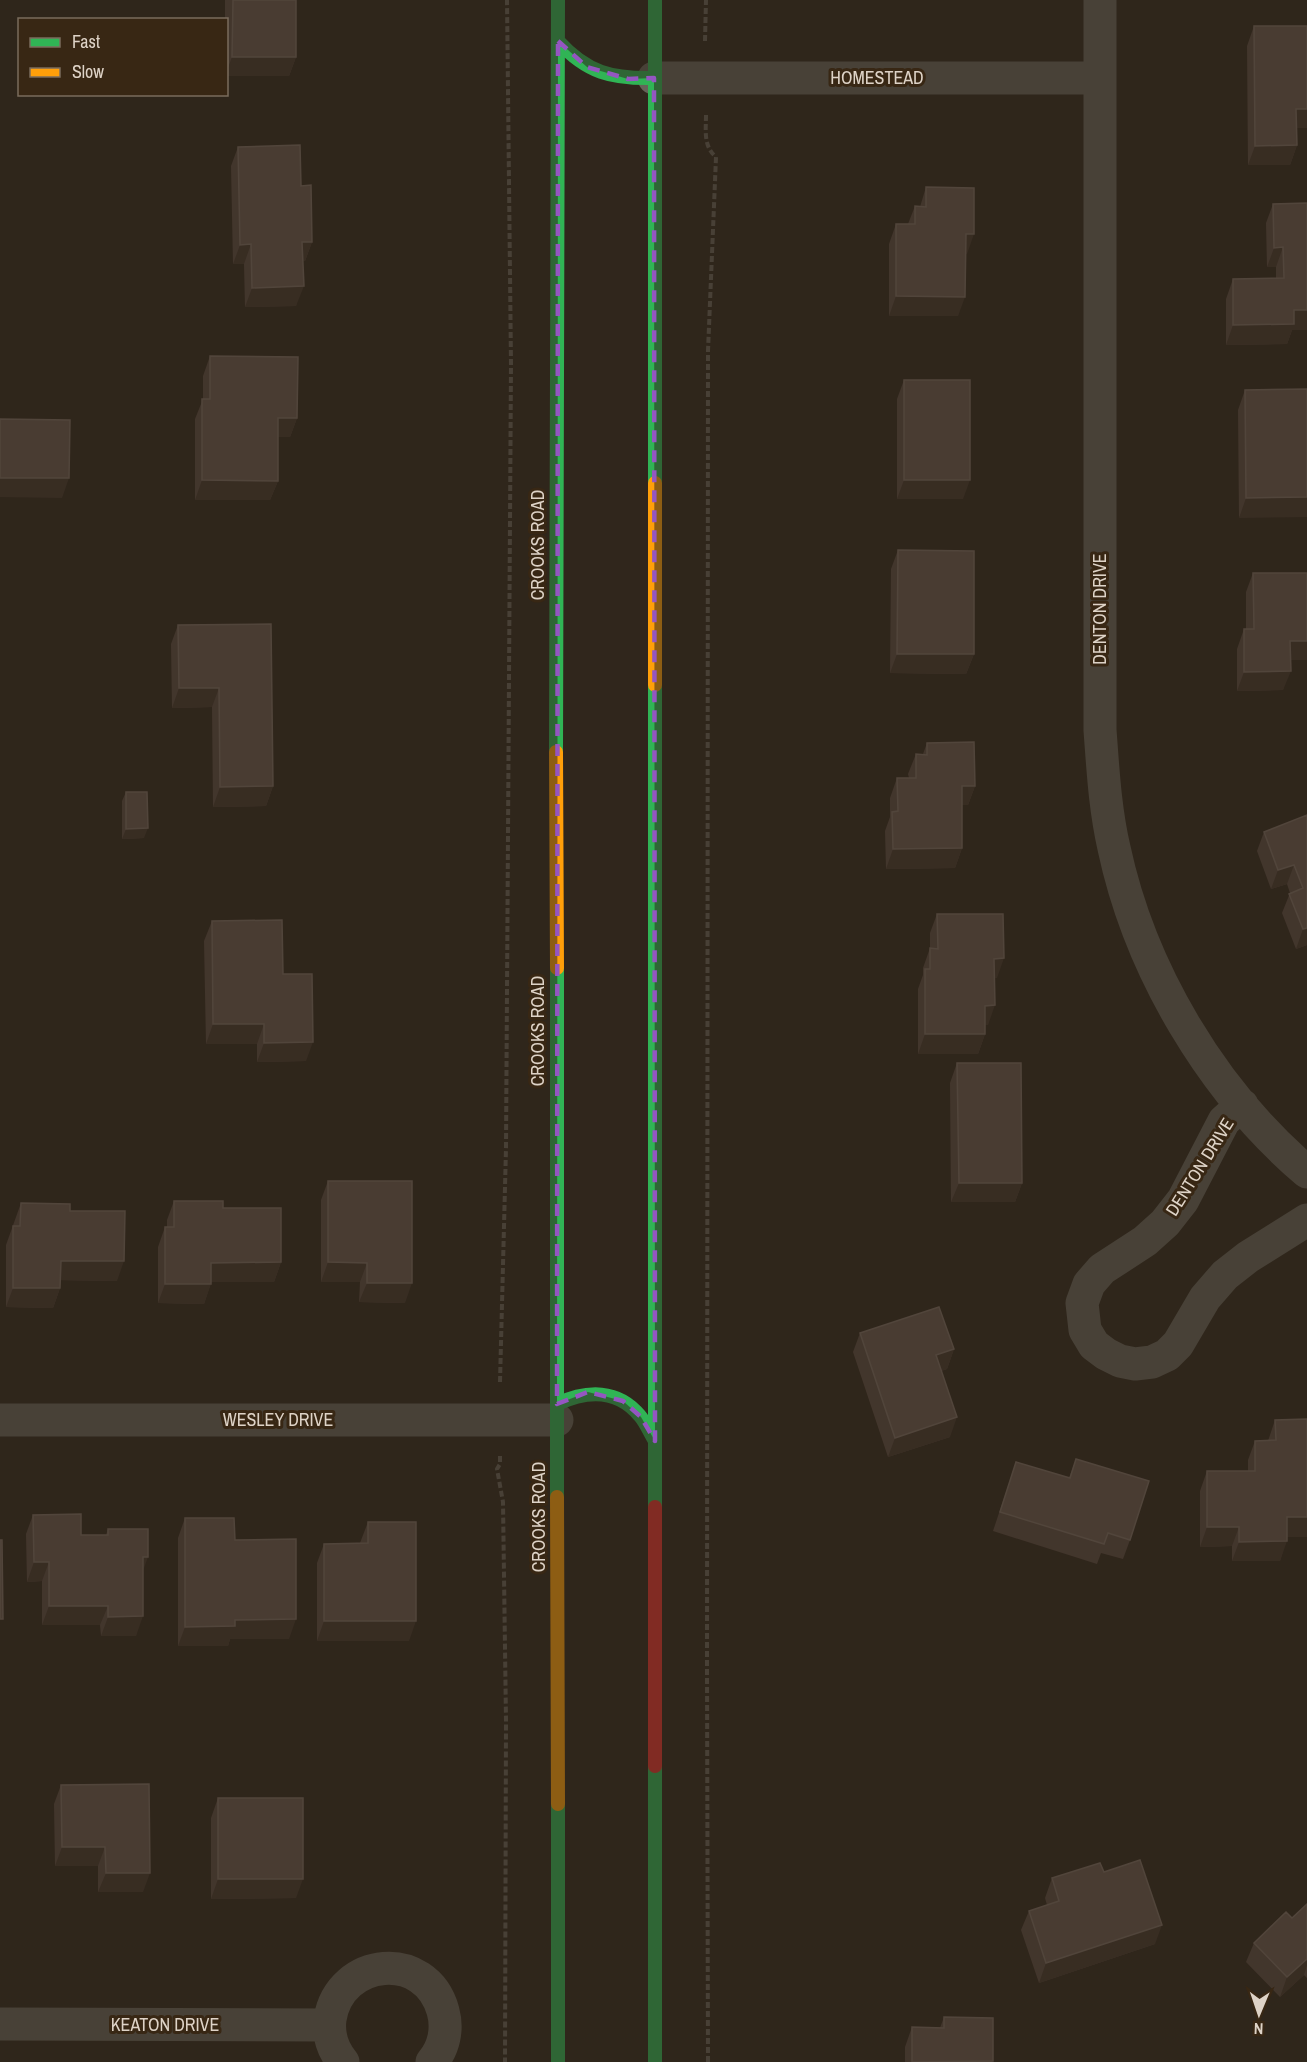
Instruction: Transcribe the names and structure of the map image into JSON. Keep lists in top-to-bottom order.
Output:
{
  "streets": {
    "main road": ["CROOKS ROAD"],
    "street": [
      "HOMESTEAD",
      "DENTON DRIVE",
      "WESLEY DRIVE",
      "KEATON DRIVE"
    ]
  },
  "crossings": [
    ["HOMESTEAD", "DENTON DRIVE"],
    ["CROOKS ROAD", "WESLEY DRIVE"]
  ],
  "legend": ["Fast", "Slow"],
  "north": "bottom"
}
